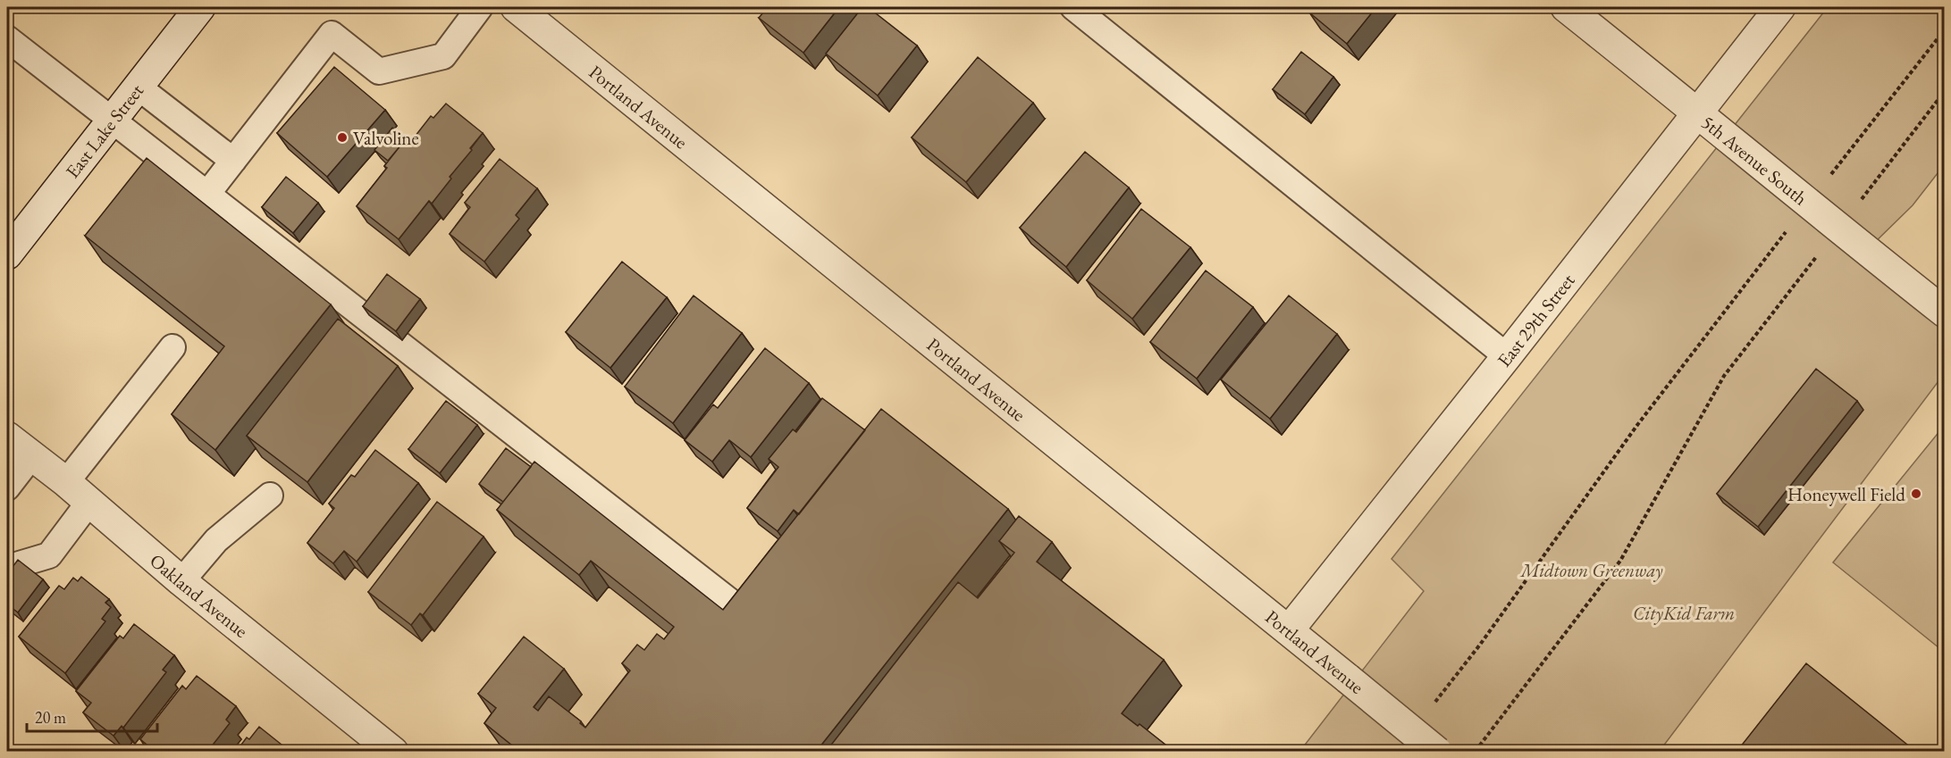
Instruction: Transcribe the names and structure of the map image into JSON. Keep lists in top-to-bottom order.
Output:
{
  "streets": {
    "street": [
      "Portland Avenue",
      "East Lake Street",
      "5th Avenue South",
      "East 29th Street",
      "Oakland Avenue"
    ]
  },
  "crossings": [
    ["Portland Avenue", "East 29th Street"],
    ["5th Avenue South", "East 29th Street"]
  ],
  "parks": ["Midtown Greenway", "CityKid Farm"],
  "places": ["Valvoline", "Honeywell Field"],
  "scale_bar": "20 m"
}
